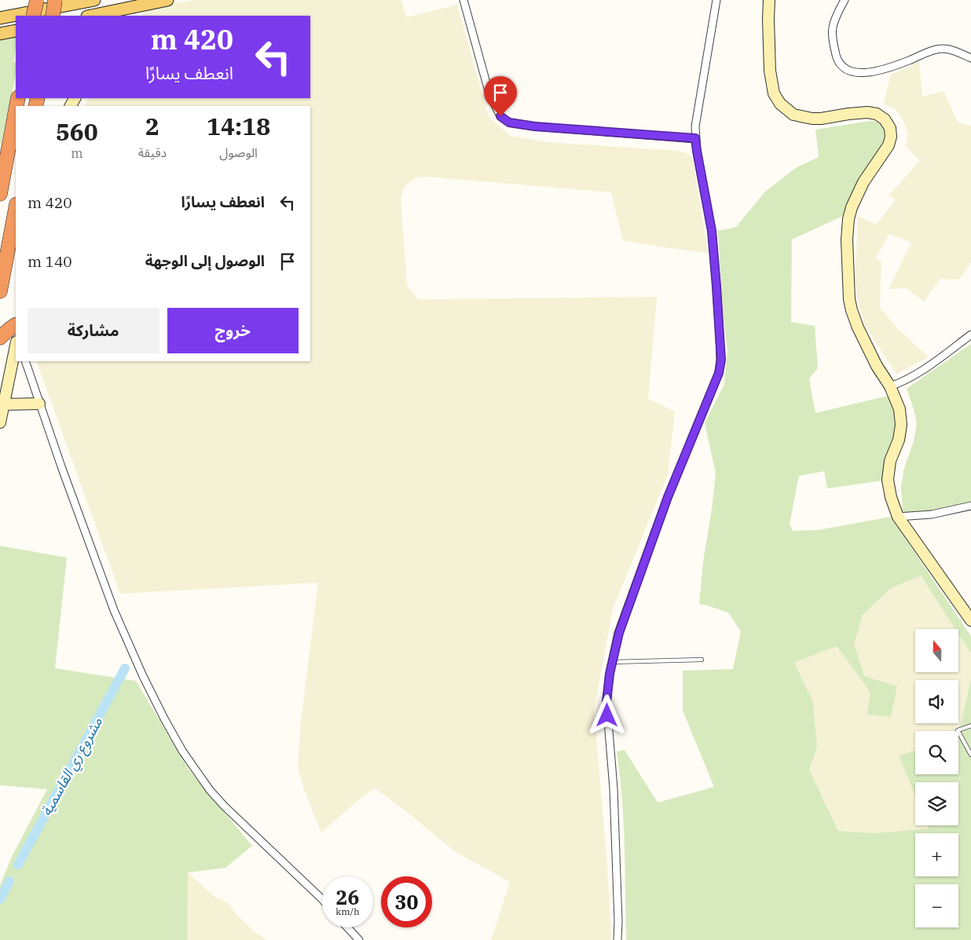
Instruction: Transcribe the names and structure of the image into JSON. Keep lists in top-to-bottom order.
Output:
{
  "water": ["مشروع ري القاسمية"],
  "north": "top",
  "page": {
    "turn": ["420 m", "انعطف يسارًا"],
    "eta": [
      "14:18",
      "الوصول",
      "2",
      "دقيقة",
      "560",
      "m"
    ],
    "list": [
      {
        "name": "انعطف يسارًا",
        "value": "420 m"
      },
      {
        "name": "الوصول إلى الوجهة",
        "value": "140 m"
      }
    ],
    "buttons": ["خروج", "مشاركة"],
    "map_buttons": ["+", "−"],
    "speed": "26 km/h",
    "limit": "30"
  }
}
